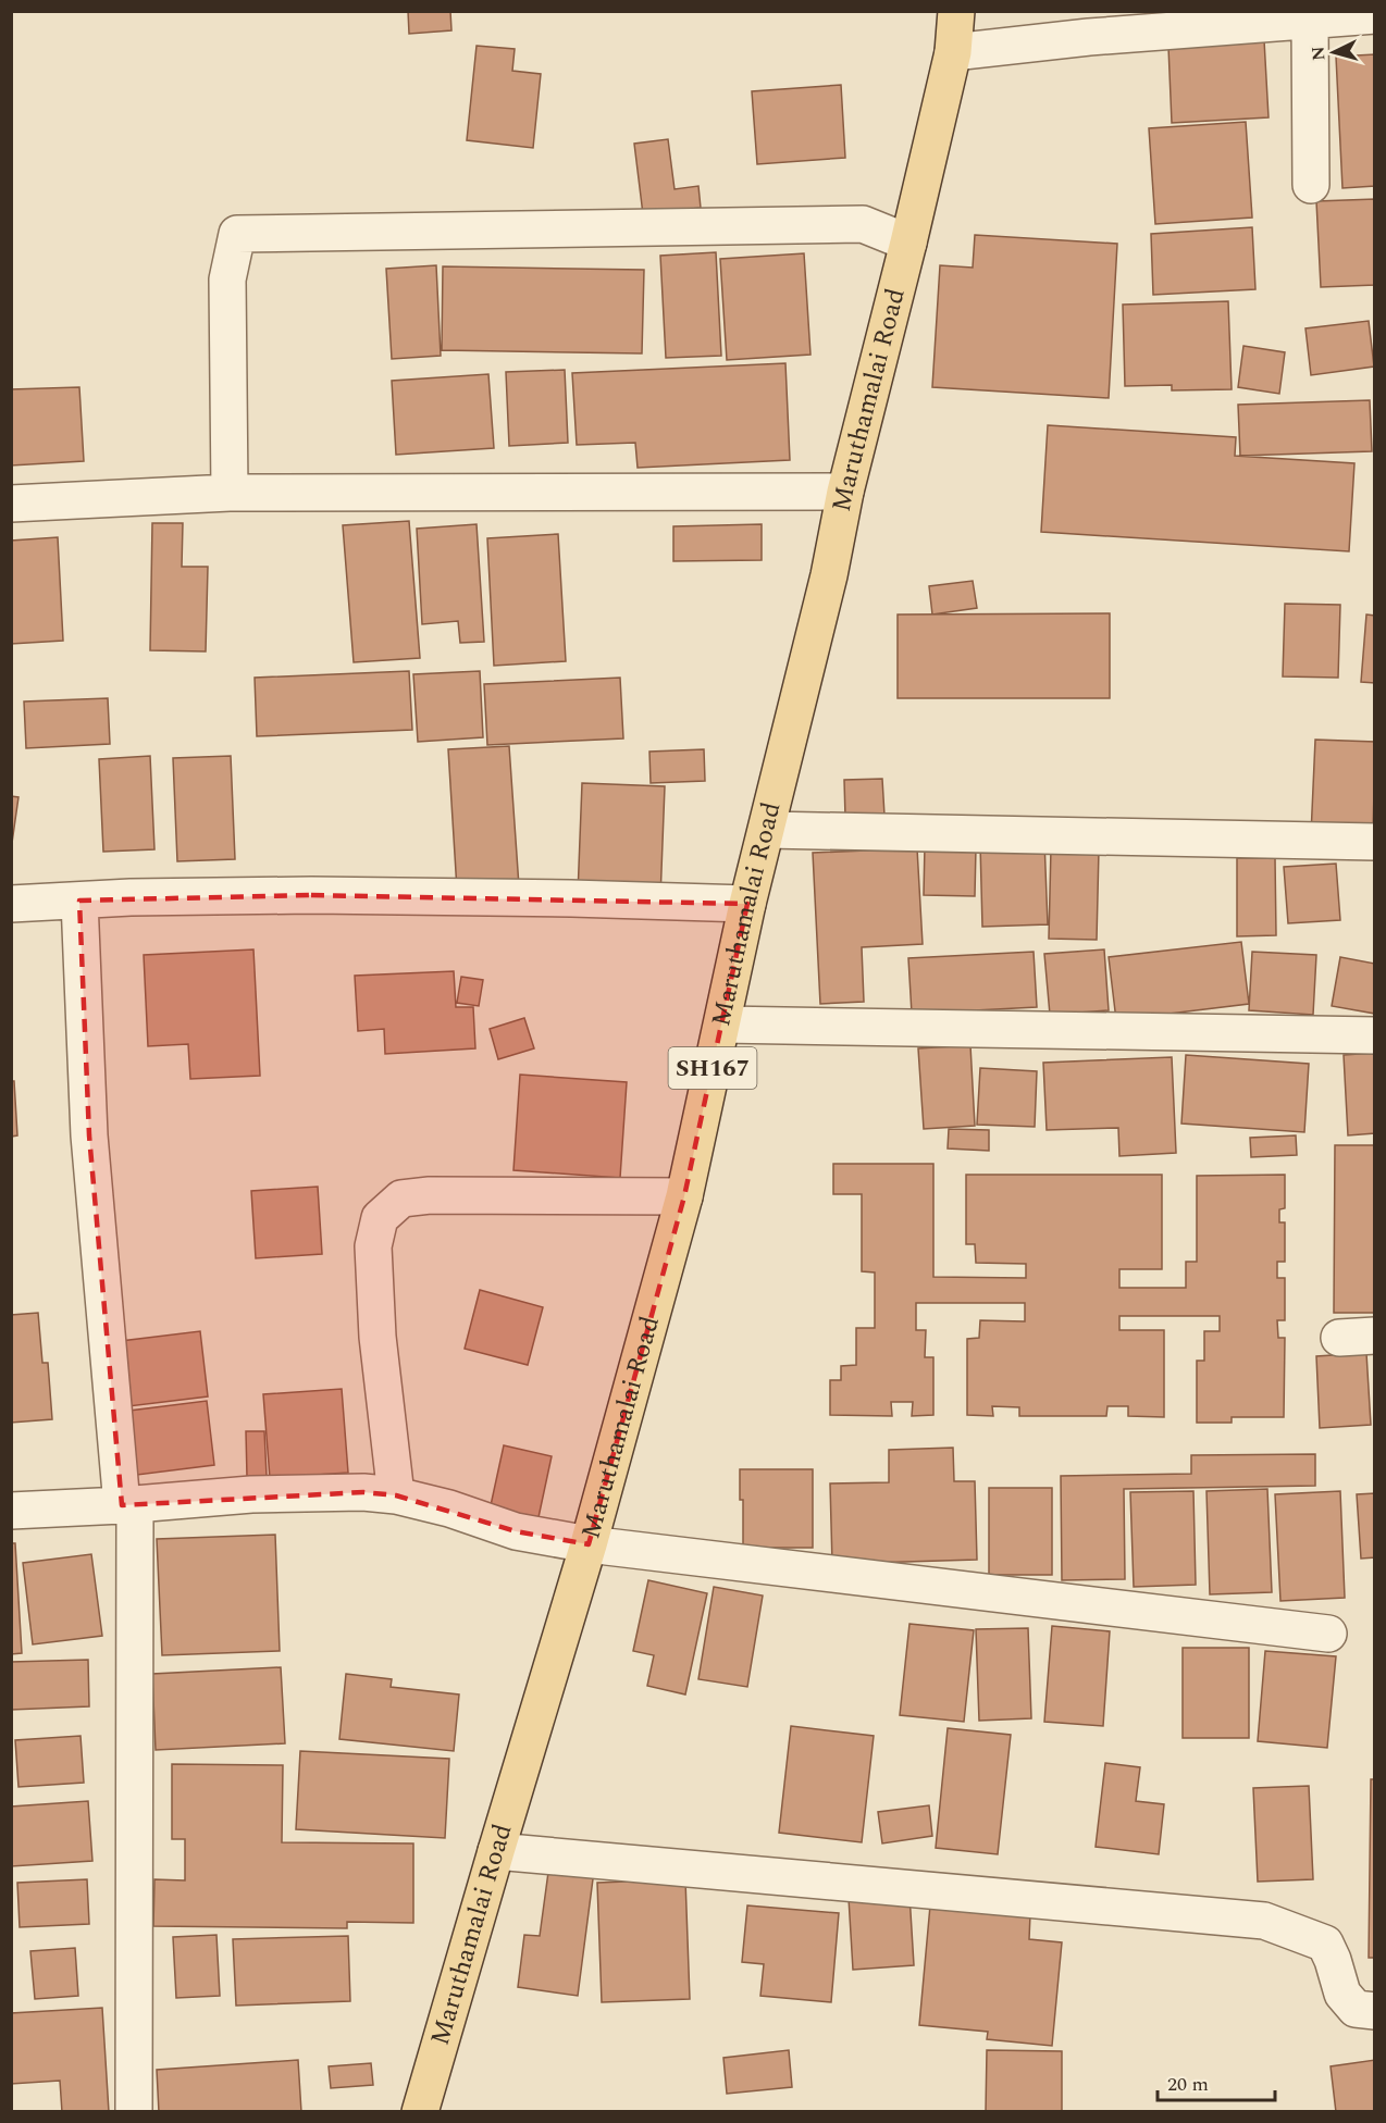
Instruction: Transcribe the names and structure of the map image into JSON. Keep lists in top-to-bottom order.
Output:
{
  "streets": {
    "main road": ["Maruthamalai Road", "SH167"]
  },
  "scale_bar": "20 m",
  "north": "left"
}
